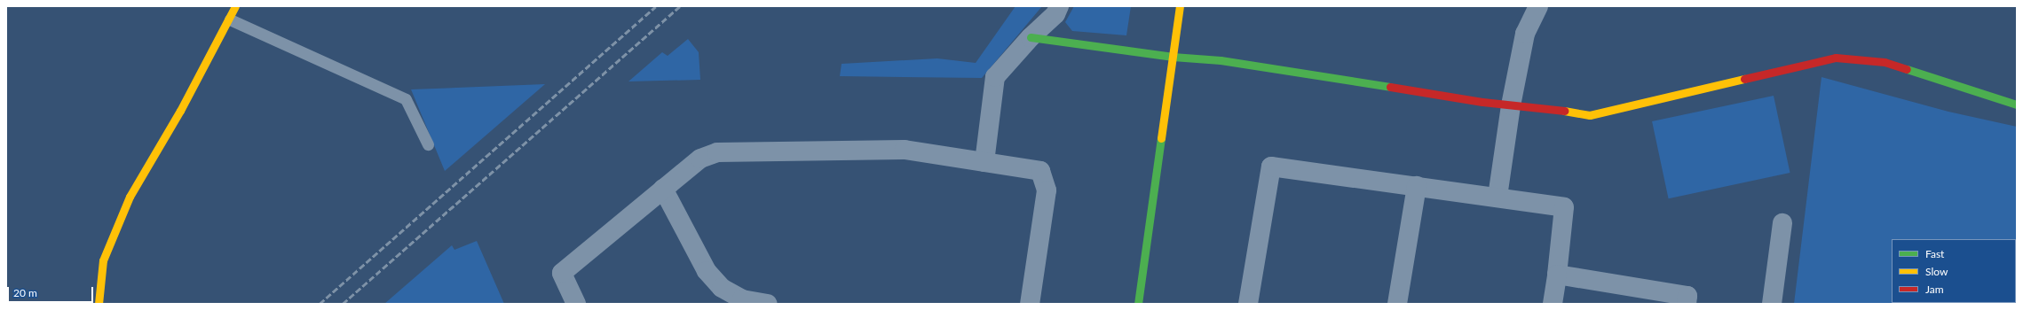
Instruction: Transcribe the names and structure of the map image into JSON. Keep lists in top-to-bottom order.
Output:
{
  "legend": ["Fast", "Slow", "Jam"],
  "scale_bar": "20 m"
}
